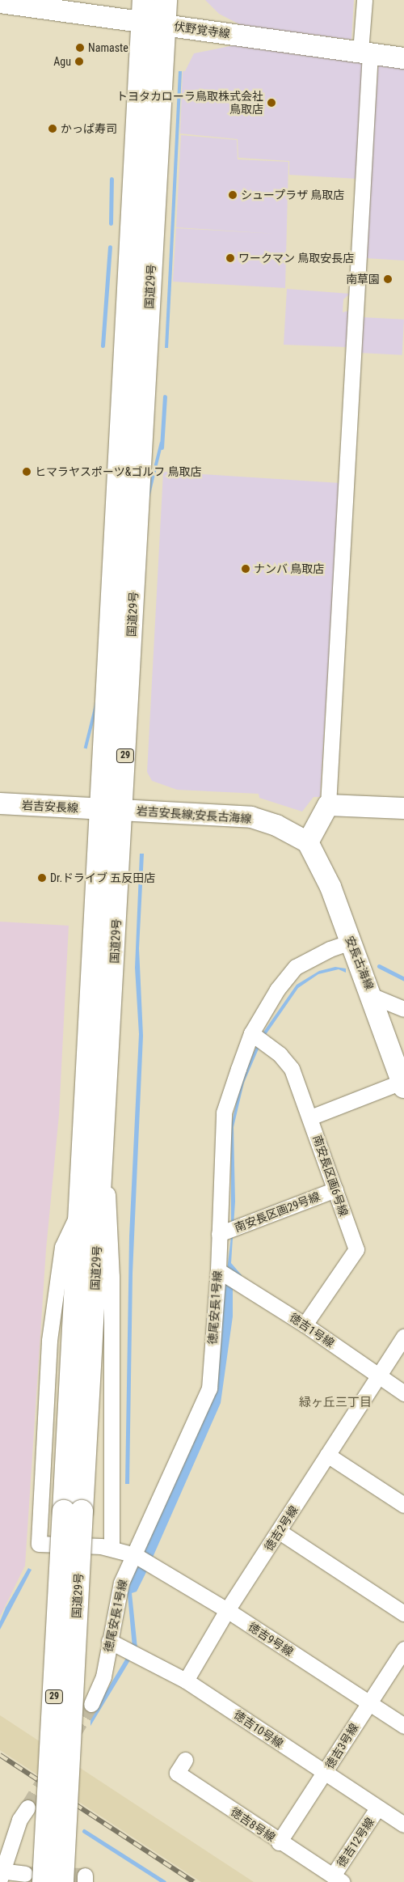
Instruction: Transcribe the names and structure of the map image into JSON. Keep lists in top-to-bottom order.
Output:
{
  "streets": {
    "highway": ["国道29号", "29"],
    "street": [
      "伏野覚寺線",
      "岩吉安長線",
      "岩吉安長線;安長古海線",
      "安長古海線",
      "南安長区画6号線",
      "南安長区画29号線",
      "徳尾安長1号線",
      "徳吉1号線",
      "徳吉2号線",
      "徳吉9号線",
      "徳吉10号線",
      "徳吉3号線",
      "徳吉8号線",
      "徳吉12号線"
    ]
  },
  "crossings": [
    ["伏野覚寺線", "国道29号"],
    ["国道29号", "岩吉安長線"],
    ["国道29号", "岩吉安長線;安長古海線"],
    ["国道29号", "徳吉9号線"],
    ["岩吉安長線", "岩吉安長線;安長古海線"],
    ["岩吉安長線;安長古海線", "安長古海線"],
    ["安長古海線", "徳尾安長1号線"],
    ["南安長区画6号線", "南安長区画29号線"],
    ["南安長区画6号線", "徳尾安長1号線"],
    ["南安長区画6号線", "徳吉1号線"],
    ["南安長区画29号線", "徳尾安長1号線"],
    ["徳尾安長1号線", "徳吉1号線"],
    ["徳尾安長1号線", "徳吉9号線"],
    ["徳尾安長1号線", "徳吉10号線"],
    ["徳吉1号線", "徳吉2号線"],
    ["徳吉2号線", "徳吉9号線"],
    ["徳吉2号線", "徳吉10号線"],
    ["徳吉9号線", "徳吉3号線"],
    ["徳吉10号線", "徳吉3号線"],
    ["徳吉10号線", "徳吉12号線"],
    ["徳吉3号線", "徳吉8号線"],
    ["徳吉8号線", "徳吉12号線"]
  ],
  "districts": ["緑ヶ丘三丁目"],
  "places": [
    "Namaste",
    "Agu",
    "トヨタカローラ鳥取株式会社 鳥取店",
    "かっぱ寿司",
    "シュープラザ 鳥取店",
    "ワークマン 鳥取安長店",
    "南草園",
    "ヒマラヤスポーツ&ゴルフ 鳥取店",
    "ナンバ 鳥取店",
    "Dr.ドライブ 五反田店"
  ]
}
